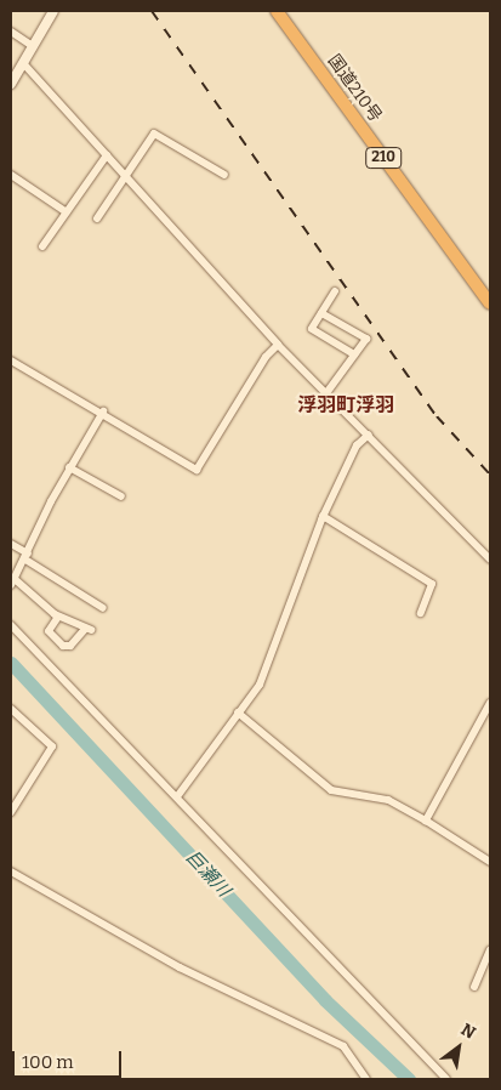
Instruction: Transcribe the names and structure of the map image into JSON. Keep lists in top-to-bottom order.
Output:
{
  "streets": {
    "highway": ["国道210号", "210"]
  },
  "districts": ["浮羽町浮羽"],
  "water": ["巨瀬川"],
  "scale_bar": "100 m",
  "north": "top right"
}
